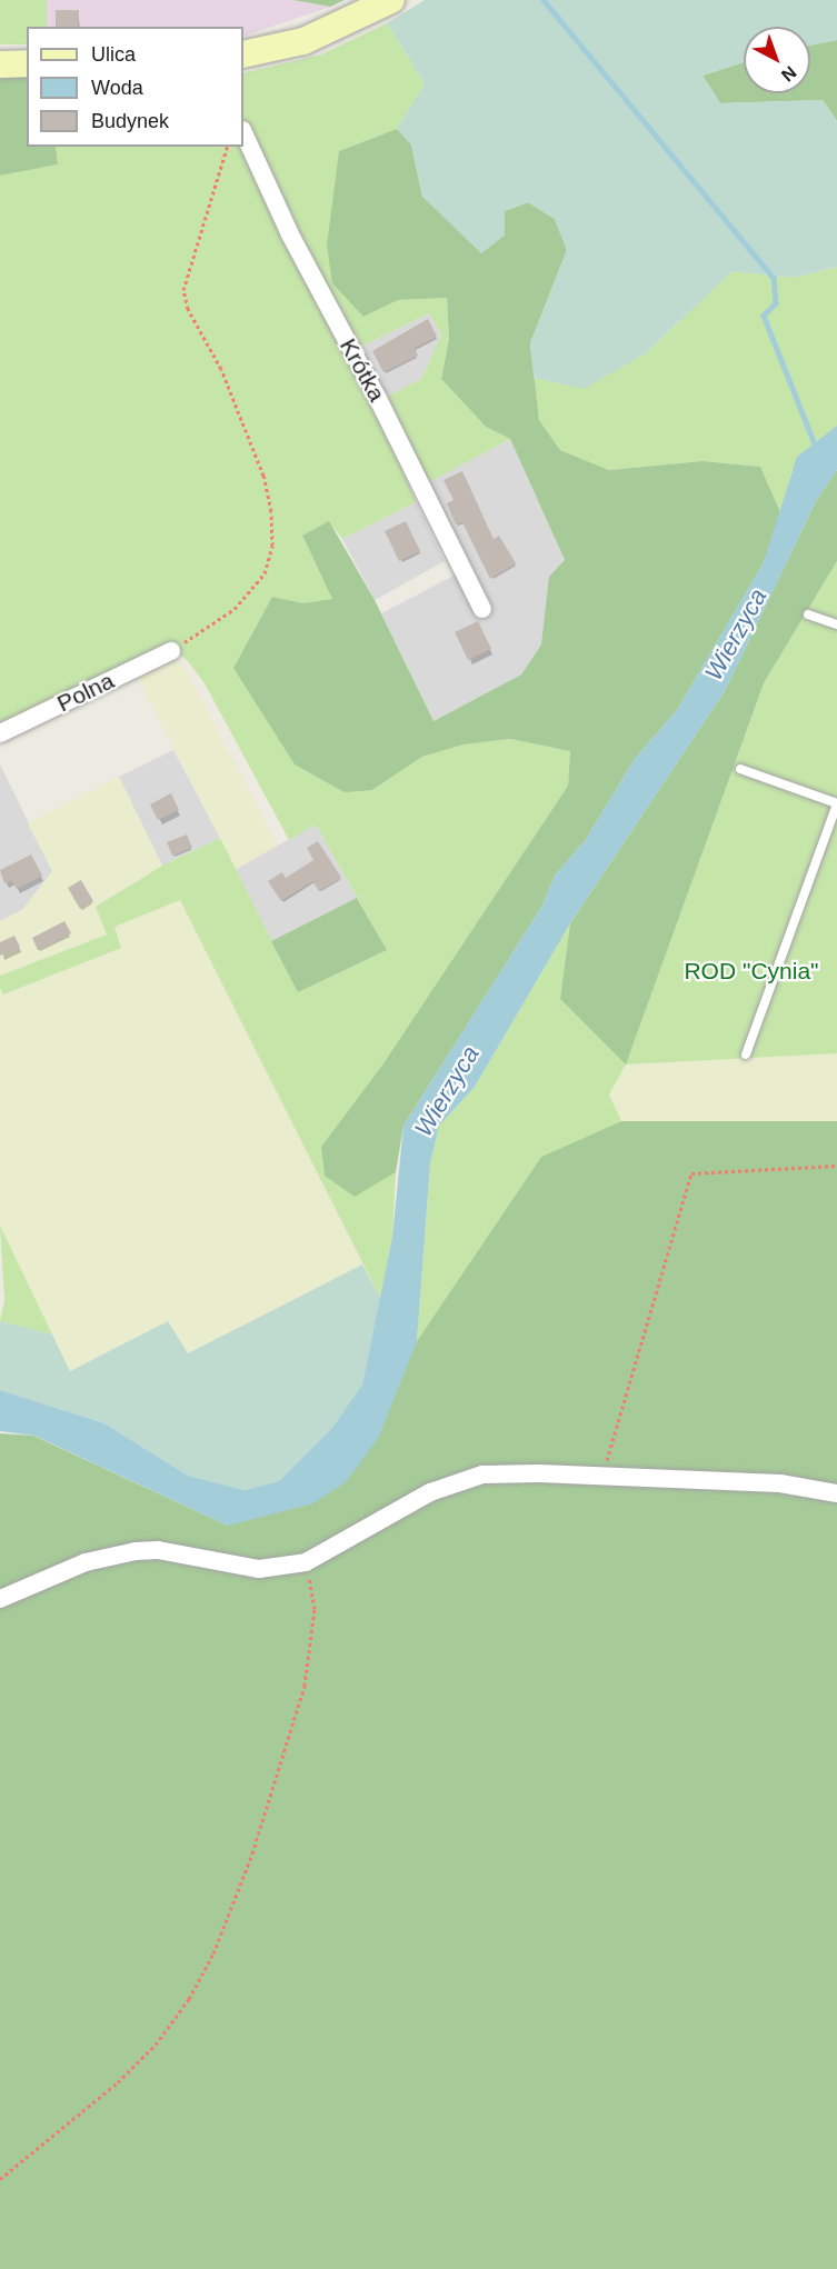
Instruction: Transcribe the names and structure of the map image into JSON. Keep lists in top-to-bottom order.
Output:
{
  "streets": {
    "street": ["Krótka", "Polna"]
  },
  "water": ["Wierzyca"],
  "parks": ["ROD \"Cynia\""],
  "legend": ["Ulica", "Woda", "Budynek"],
  "north": "bottom right"
}
